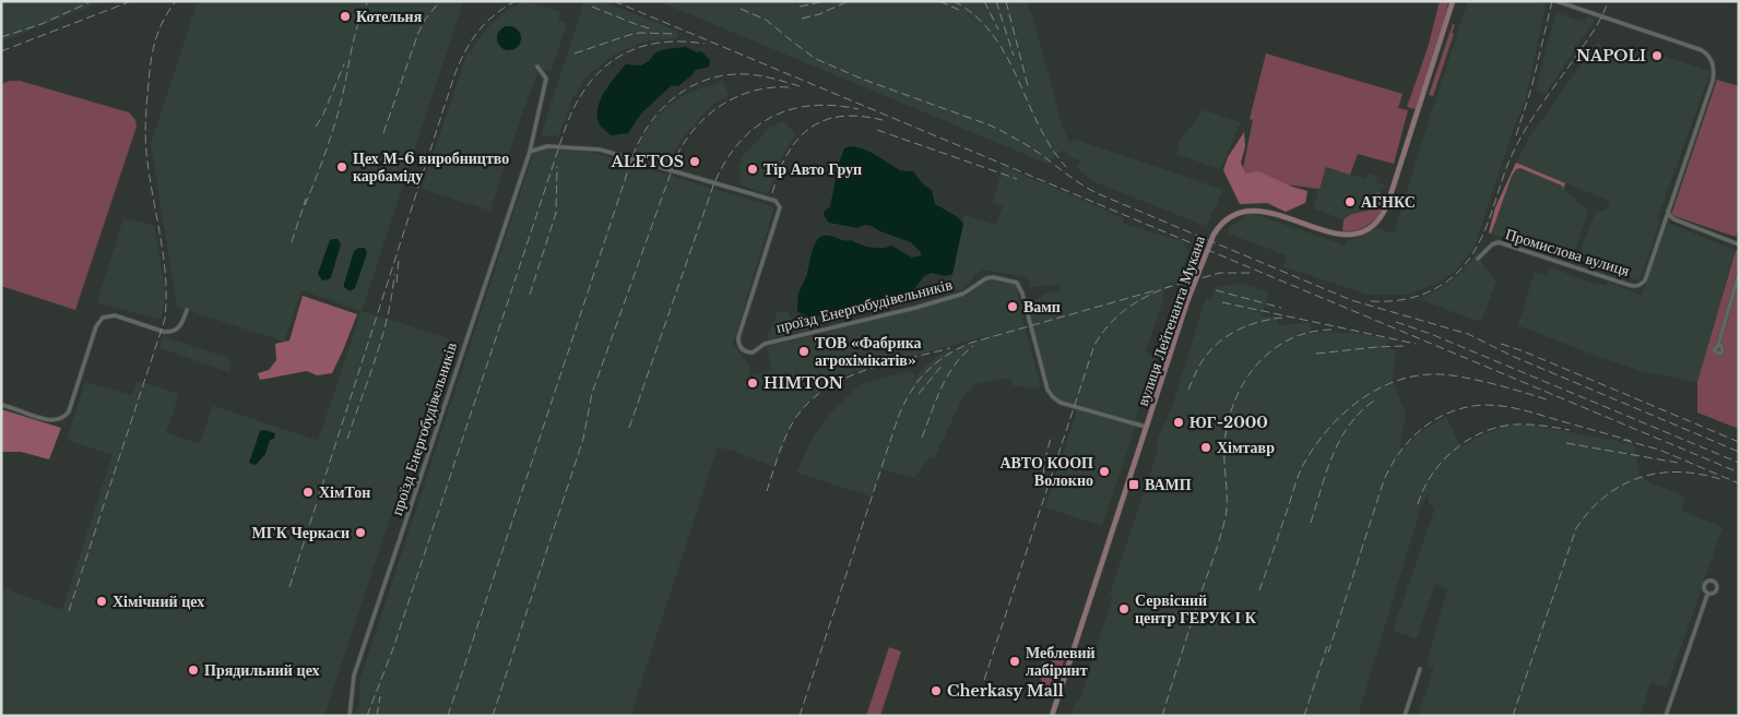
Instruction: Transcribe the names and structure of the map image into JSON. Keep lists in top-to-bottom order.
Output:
{
  "streets": {
    "main road": ["вулиця Лейтенанта Мукана"],
    "street": ["Промислова вулиця", "проїзд Енергобудівельників"]
  },
  "crossings": [
    ["проїзд Енергобудівельників", "вулиця Лейтенанта Мукана"]
  ],
  "places": {
    "other": [
      "Котельня",
      "NAPOLI",
      "ALETOS",
      "Цех М-6 виробництво карбаміду",
      "Тір Авто Груп",
      "АГНКС",
      "Вамп",
      "ТОВ «Фабрика агрохімікатів»",
      "HIMTON",
      "ЮГ-2000",
      "Хімтавр",
      "АВТО КООП Волокно",
      "ХімТон",
      "МГК Черкаси",
      "Хімічний цех",
      "Сервісний центр ГЕРУК І К",
      "Меблевий лабіринт",
      "Прядильний цех",
      "Cherkasy Mall"
    ],
    "transit": ["ВАМП"]
  }
}
